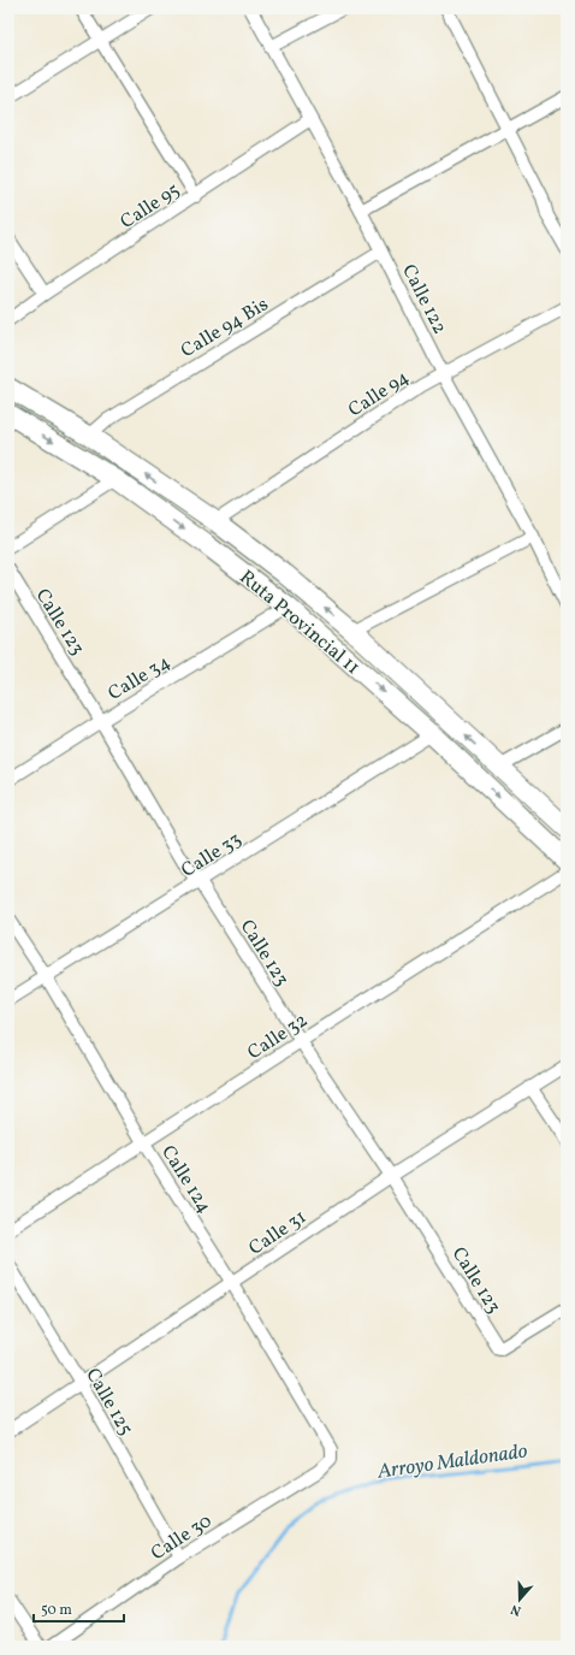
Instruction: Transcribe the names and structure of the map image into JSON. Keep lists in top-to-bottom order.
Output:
{
  "streets": {
    "main road": ["Ruta Provincial 11"],
    "street": [
      "Calle 95",
      "Calle 122",
      "Calle 94 Bis",
      "Calle 94",
      "Calle 123",
      "Calle 34",
      "Calle 33",
      "Calle 32",
      "Calle 124",
      "Calle 31",
      "Calle 125",
      "Calle 30"
    ]
  },
  "crossings": [
    ["Calle 95", "Calle 122"],
    ["Calle 122", "Calle 94 Bis"],
    ["Calle 122", "Calle 94"],
    ["Calle 94 Bis", "Ruta Provincial 11"],
    ["Calle 94", "Ruta Provincial 11"],
    ["Calle 123", "Calle 34"],
    ["Calle 123", "Calle 33"],
    ["Calle 123", "Calle 32"],
    ["Calle 123", "Calle 31"],
    ["Ruta Provincial 11", "Calle 34"],
    ["Ruta Provincial 11", "Calle 33"],
    ["Calle 33", "Calle 124"],
    ["Calle 32", "Calle 124"],
    ["Calle 124", "Calle 31"],
    ["Calle 124", "Calle 30"],
    ["Calle 31", "Calle 125"],
    ["Calle 125", "Calle 30"]
  ],
  "water": ["Arroyo Maldonado"],
  "scale_bar": "50 m",
  "north": "bottom"
}
